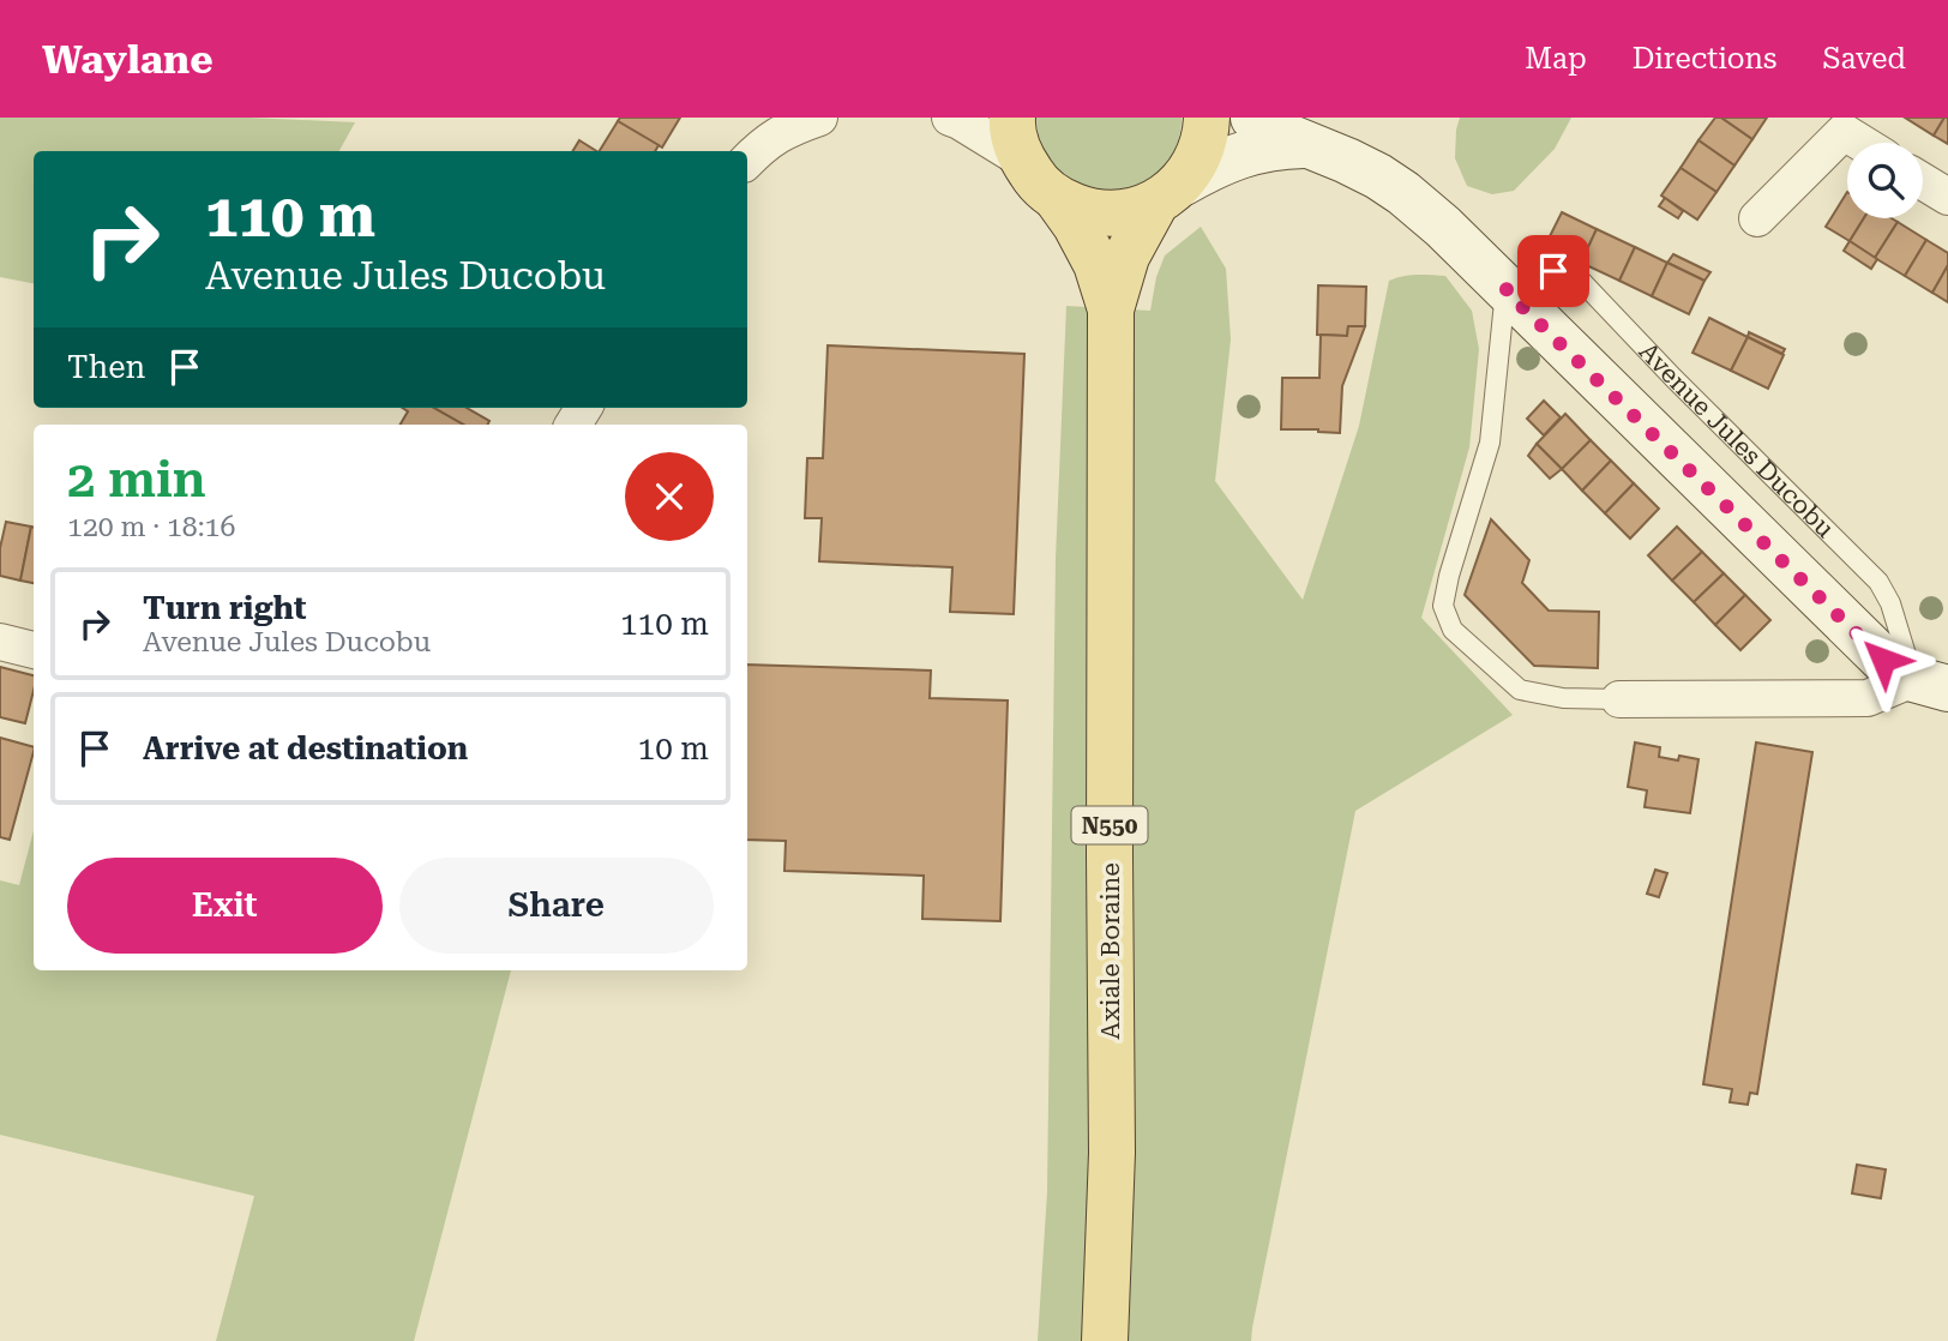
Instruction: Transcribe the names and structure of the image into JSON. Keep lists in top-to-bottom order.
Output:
{
  "streets": {
    "main road": ["N550", "Axiale Boraine"]
  },
  "page": {
    "header": "Waylane",
    "nav": ["Map", "Directions", "Saved"],
    "turn": ["110 m", "Avenue Jules Ducobu"],
    "then": "Then",
    "heading": ["2 min", "120 m · 18:16"],
    "list": [
      {
        "name": "Turn right",
        "note": "Avenue Jules Ducobu",
        "value": "110 m"
      },
      {
        "name": "Arrive at destination",
        "value": "10 m"
      }
    ],
    "buttons": ["Exit", "Share"]
  }
}
